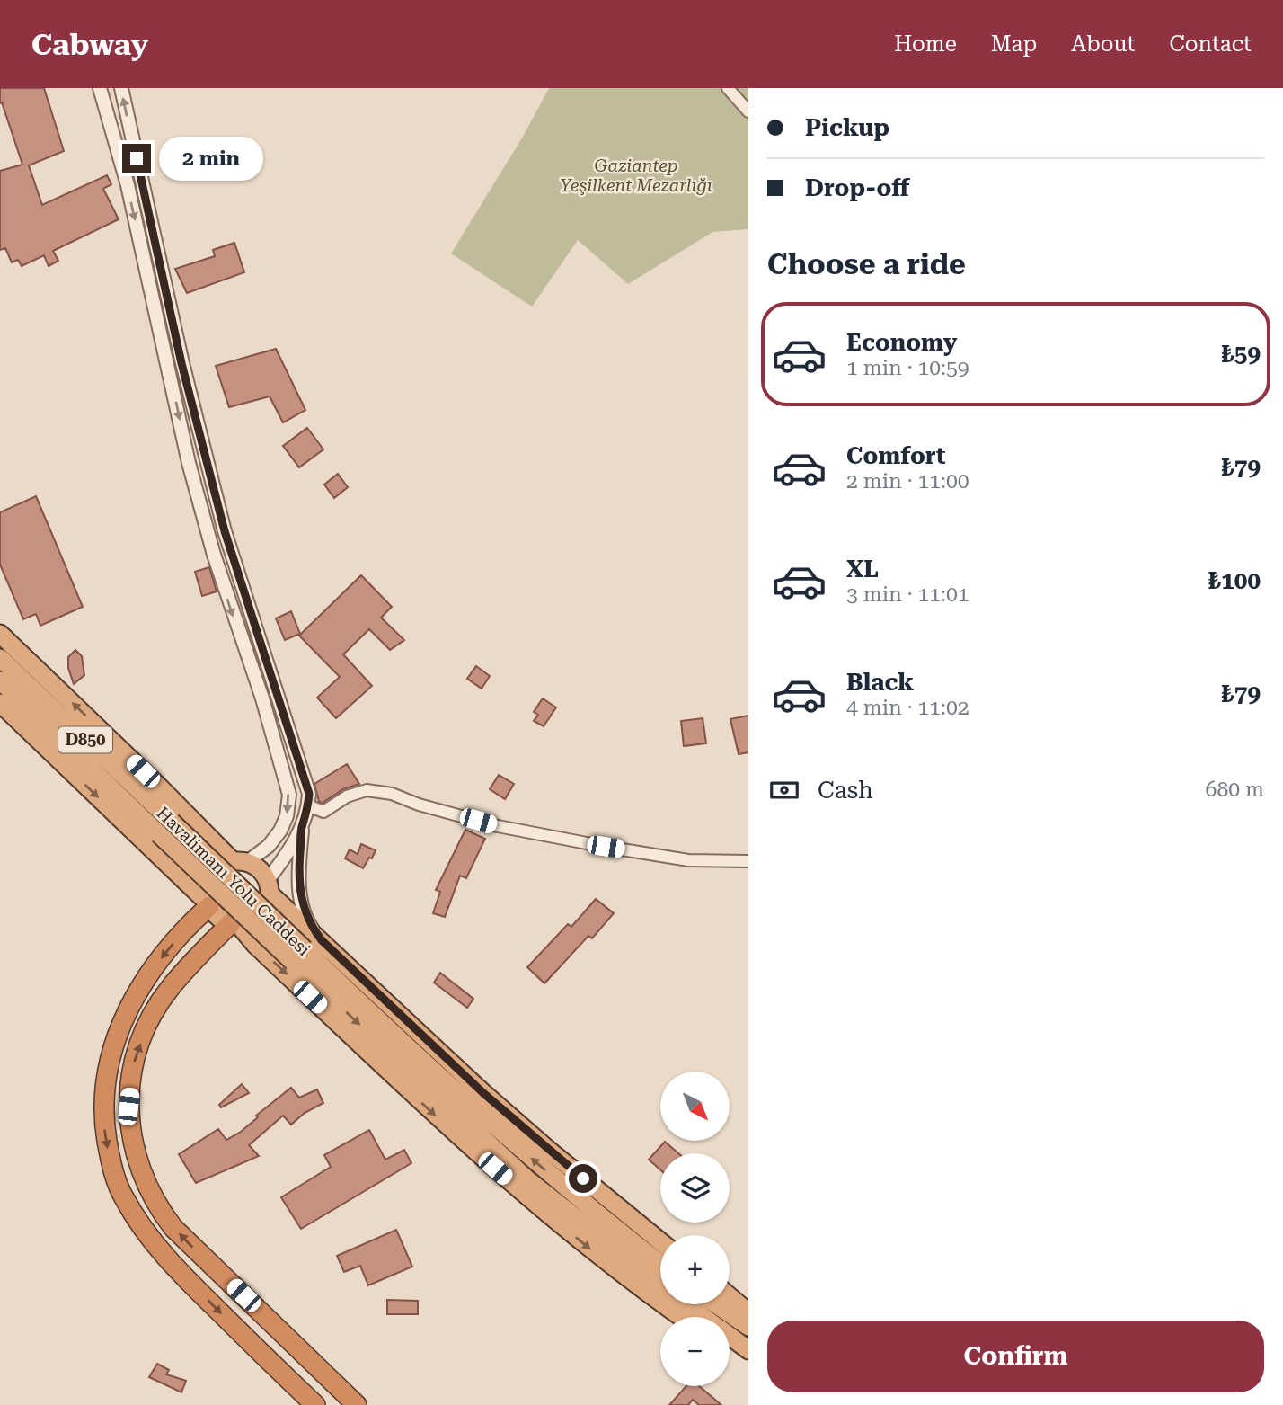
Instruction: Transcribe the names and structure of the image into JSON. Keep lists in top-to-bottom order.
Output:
{
  "streets": {
    "highway": ["D850", "Havalimanı Yolu Caddesi"]
  },
  "parks": ["Gaziantep Yeşilkent Mezarlığı"],
  "north": "bottom right",
  "page": {
    "header": "Cabway",
    "nav": [
      "Home",
      "Map",
      "About",
      "Contact"
    ],
    "banner": ["Pickup", "Drop-off"],
    "bubble": "2 min",
    "heading": "Choose a ride",
    "list": [
      {
        "name": "Economy",
        "note": "1 min · 10:59",
        "value": "₺59"
      },
      {
        "name": "Comfort",
        "note": "2 min · 11:00",
        "value": "₺79"
      },
      {
        "name": "XL",
        "note": "3 min · 11:01",
        "value": "₺100"
      },
      {
        "name": "Black",
        "note": "4 min · 11:02",
        "value": "₺79"
      }
    ],
    "pay": ["Cash", "680 m"],
    "map_buttons": ["+", "−"],
    "buttons": "Confirm"
  }
}
